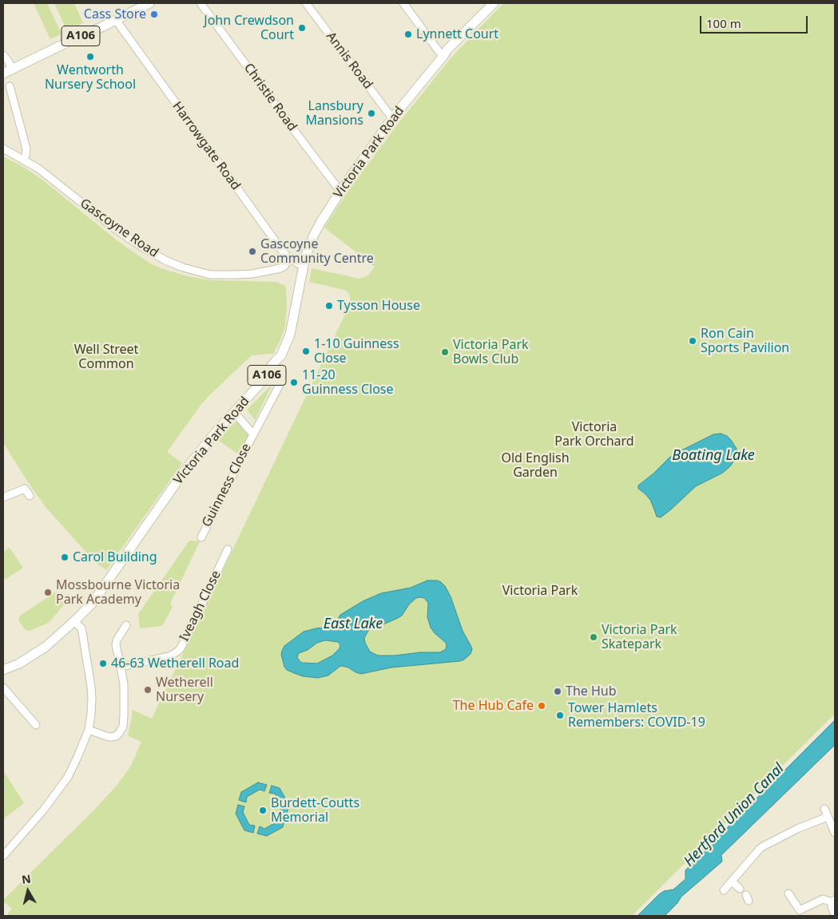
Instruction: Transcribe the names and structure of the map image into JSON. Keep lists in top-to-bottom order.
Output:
{
  "streets": {
    "main road": ["A106", "Victoria Park Road"],
    "street": [
      "Annis Road",
      "Christie Road",
      "Harrowgate Road",
      "Gascoyne Road",
      "Guinness Close",
      "Iveagh Close"
    ]
  },
  "crossings": [
    ["A106", "Harrowgate Road"],
    ["Annis Road", "Victoria Park Road"],
    ["Christie Road", "Victoria Park Road"],
    ["Harrowgate Road", "Victoria Park Road"],
    ["Harrowgate Road", "Gascoyne Road"],
    ["Victoria Park Road", "Guinness Close"]
  ],
  "water": ["Boating Lake", "East Lake", "Hertford Union Canal"],
  "parks": [
    "Well Street Common",
    "Victoria Park Orchard",
    "Old English Garden",
    "Victoria Park"
  ],
  "places": [
    "Cass Store",
    "John Crewdson Court",
    "Lynnett Court",
    "Wentworth Nursery School",
    "Lansbury Mansions",
    "Gascoyne Community Centre",
    "Tysson House",
    "Ron Cain Sports Pavilion",
    "1-10 Guinness Close",
    "Victoria Park Bowls Club",
    "11-20 Guinness Close",
    "Carol Building",
    "Mossbourne Victoria Park Academy",
    "Victoria Park Skatepark",
    "46-63 Wetherell Road",
    "Wetherell Nursery",
    "The Hub",
    "The Hub Cafe",
    "Tower Hamlets Remembers: COVID-19",
    "Burdett-Coutts Memorial"
  ],
  "scale_bar": "100 m",
  "north": "top"
}
